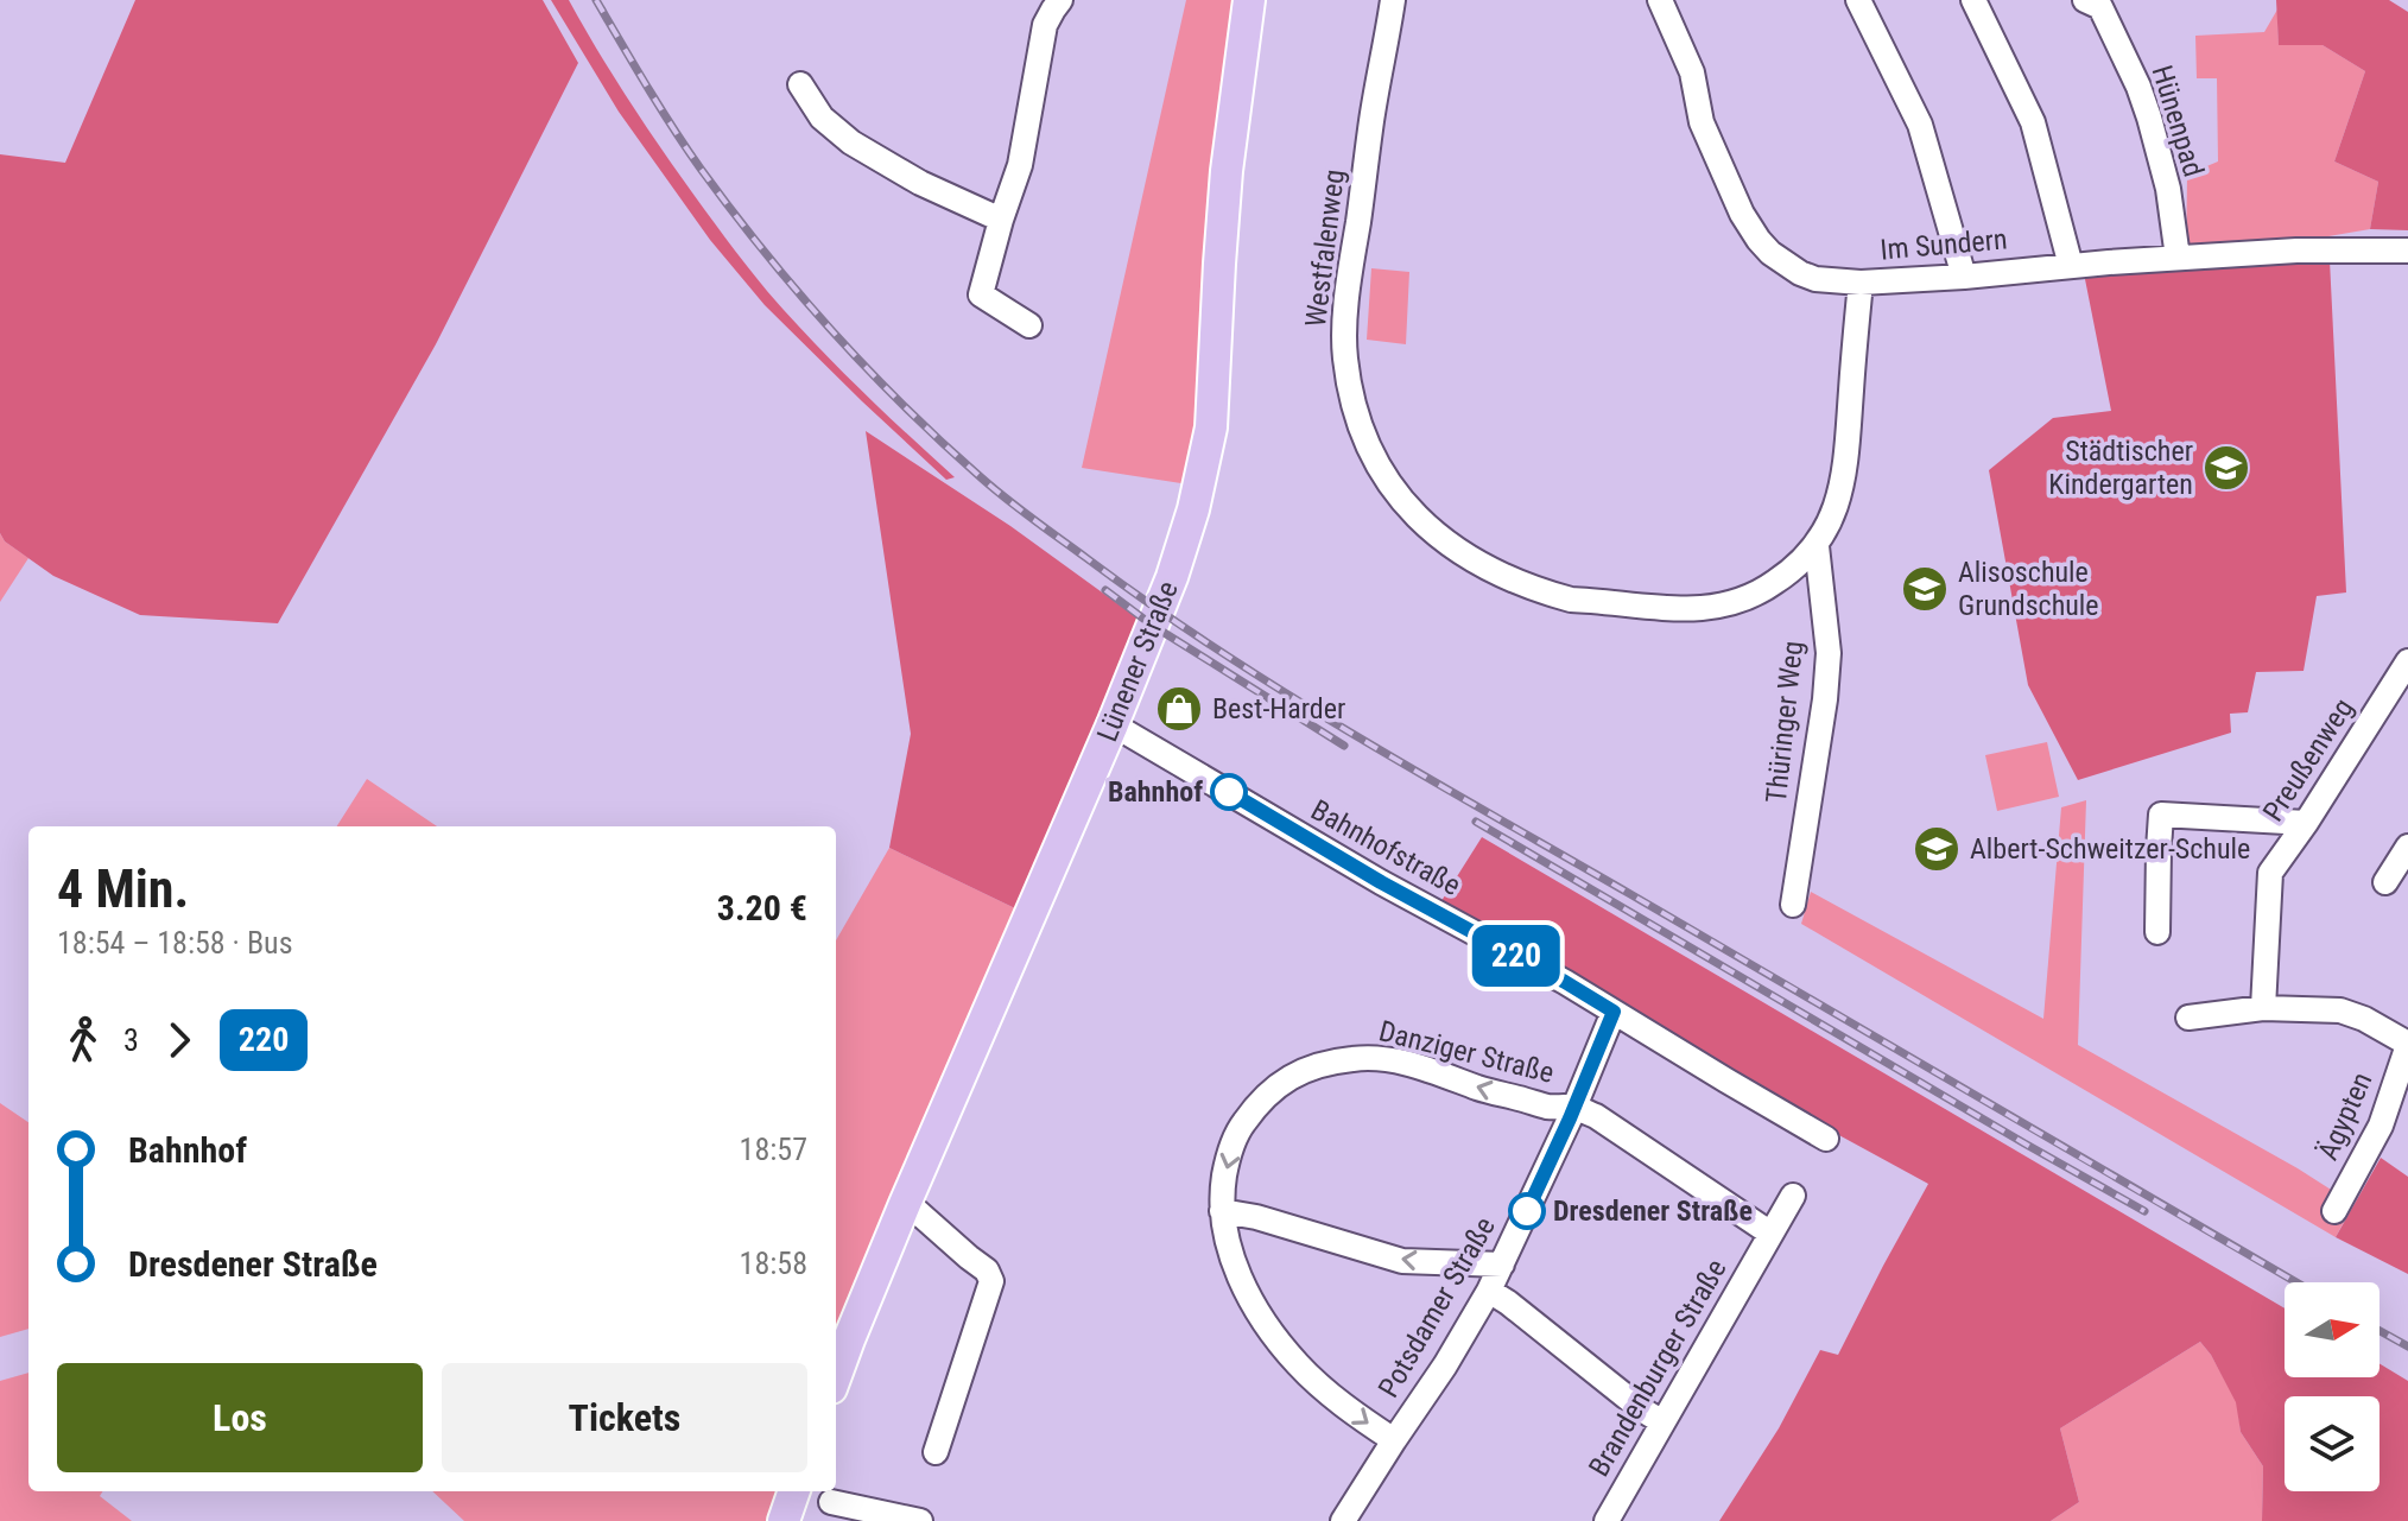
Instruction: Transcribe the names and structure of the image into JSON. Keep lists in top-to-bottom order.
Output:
{
  "streets": {
    "main road": ["Lünener Straße"],
    "street": [
      "Hünenpad",
      "Im Sundern",
      "Westfalenweg",
      "Thüringer Weg",
      "Preußenweg",
      "Bahnhofstraße",
      "Danziger Straße",
      "Ägypten",
      "Potsdamer Straße",
      "Brandenburger Straße"
    ]
  },
  "crossings": [
    ["Hünenpad", "Im Sundern"],
    ["Im Sundern", "Westfalenweg"],
    ["Westfalenweg", "Thüringer Weg"],
    ["Lünener Straße", "Bahnhofstraße"],
    ["Bahnhofstraße", "Potsdamer Straße"],
    ["Danziger Straße", "Potsdamer Straße"],
    ["Danziger Straße", "Brandenburger Straße"]
  ],
  "places": {
    "school or university": ["Städtischer Kindergarten", "Alisoschule Grundschule", "Albert-Schweitzer-Schule"],
    "shop": ["Best-Harder"],
    "other": ["Bahnhof", "Dresdener Straße"]
  },
  "lines": ["bus line 220"],
  "north": "right",
  "page": {
    "on_map": "220",
    "heading": ["4 Min.", "18:54 – 18:58 · Bus", "3.20 €"],
    "legs": ["3", "220"],
    "list": [
      {
        "name": "Bahnhof",
        "value": "18:57"
      },
      {
        "name": "Dresdener Straße",
        "value": "18:58"
      }
    ],
    "buttons": ["Los", "Tickets"]
  }
}
